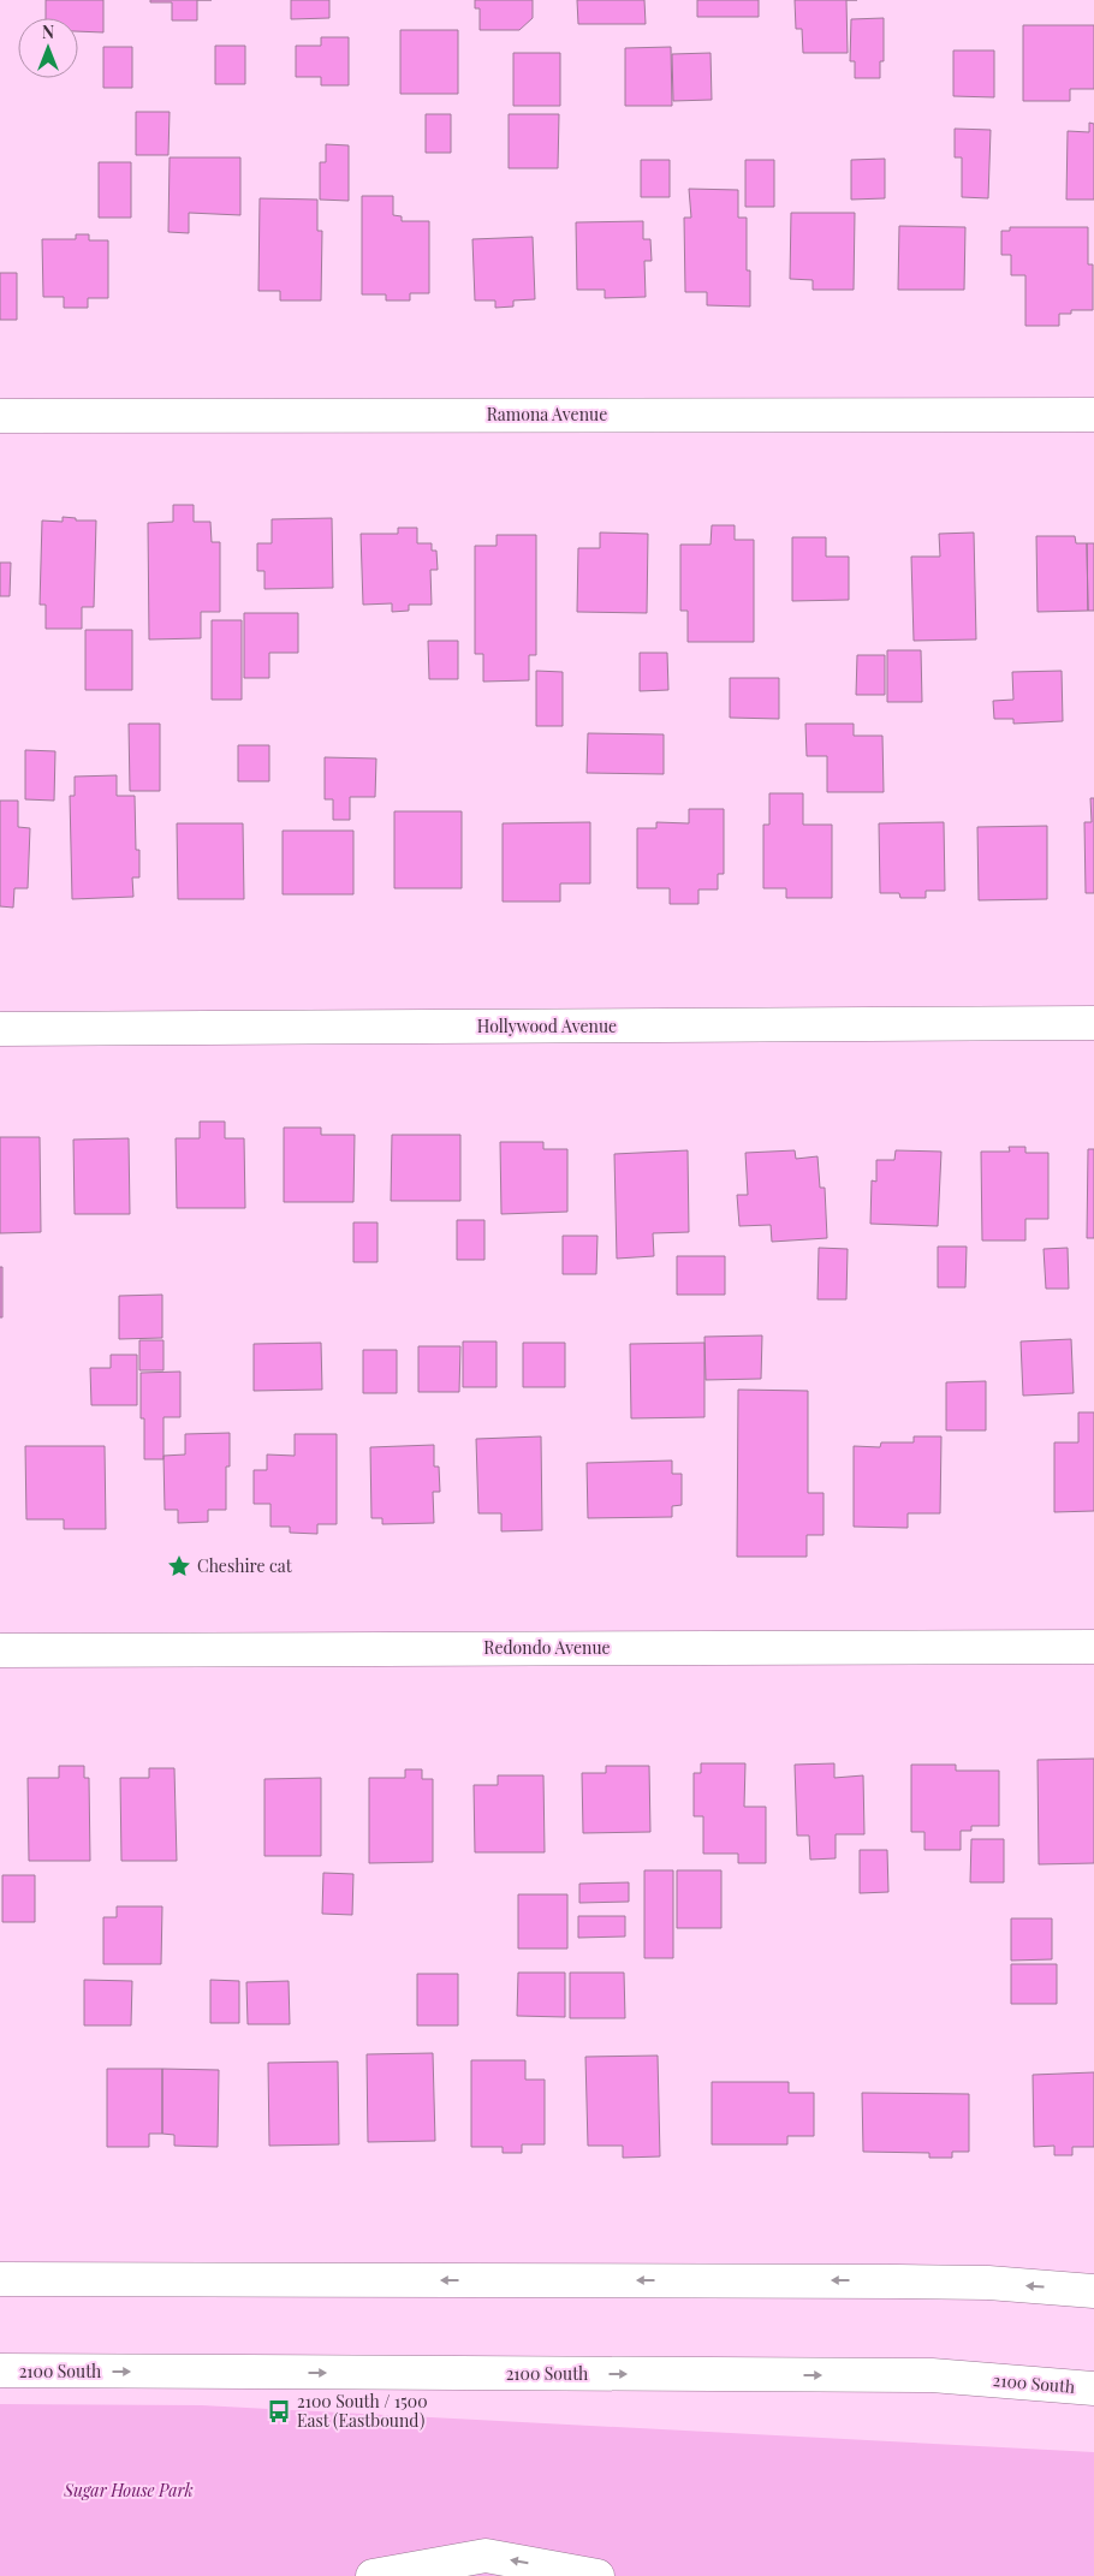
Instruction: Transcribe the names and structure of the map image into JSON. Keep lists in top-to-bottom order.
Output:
{
  "streets": {
    "street": [
      "Ramona Avenue",
      "Hollywood Avenue",
      "Redondo Avenue",
      "2100 South"
    ]
  },
  "parks": ["Sugar House Park"],
  "places": {
    "place": ["Cheshire cat"],
    "bus stop": ["2100 South / 1500 East (Eastbound)"]
  },
  "north": "top"
}
